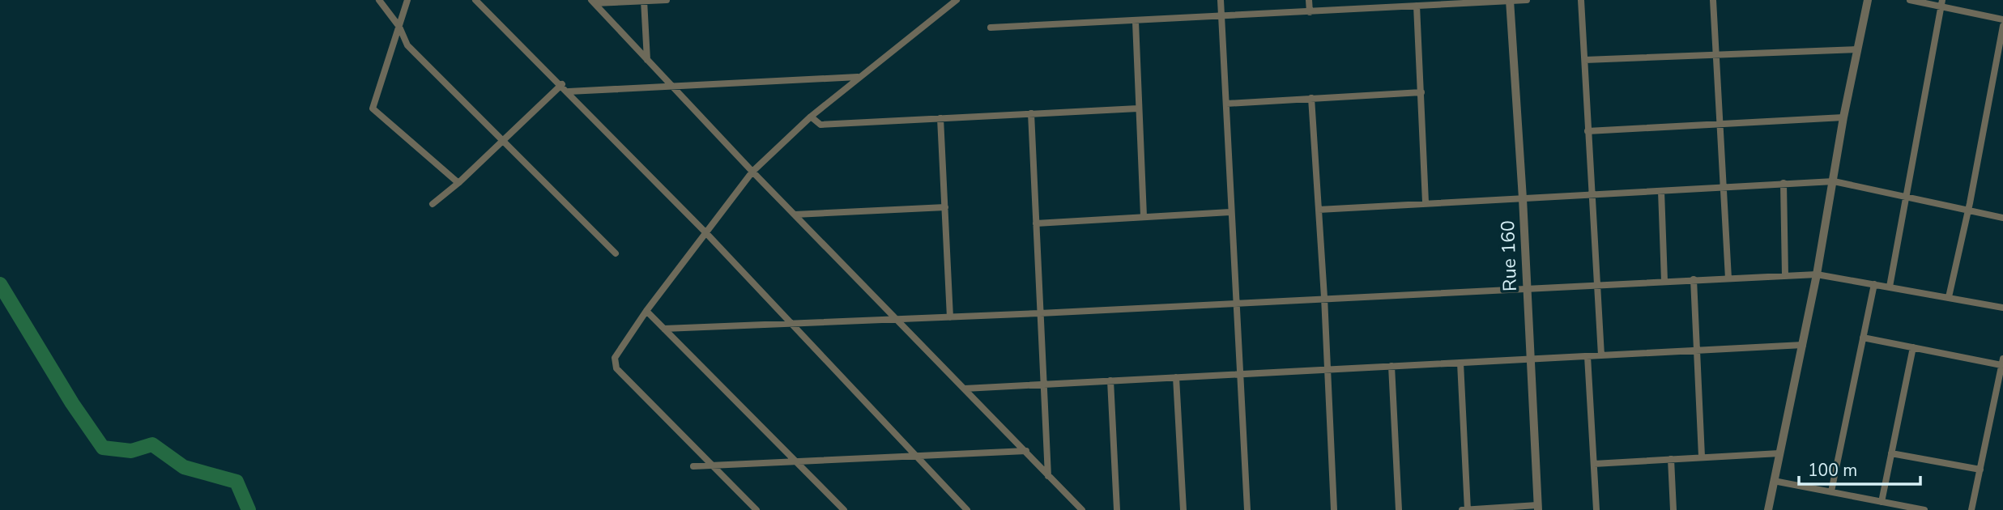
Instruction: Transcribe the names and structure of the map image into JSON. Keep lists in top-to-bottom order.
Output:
{
  "streets": {
    "street": ["Rue 160"]
  },
  "scale_bar": "100 m"
}
